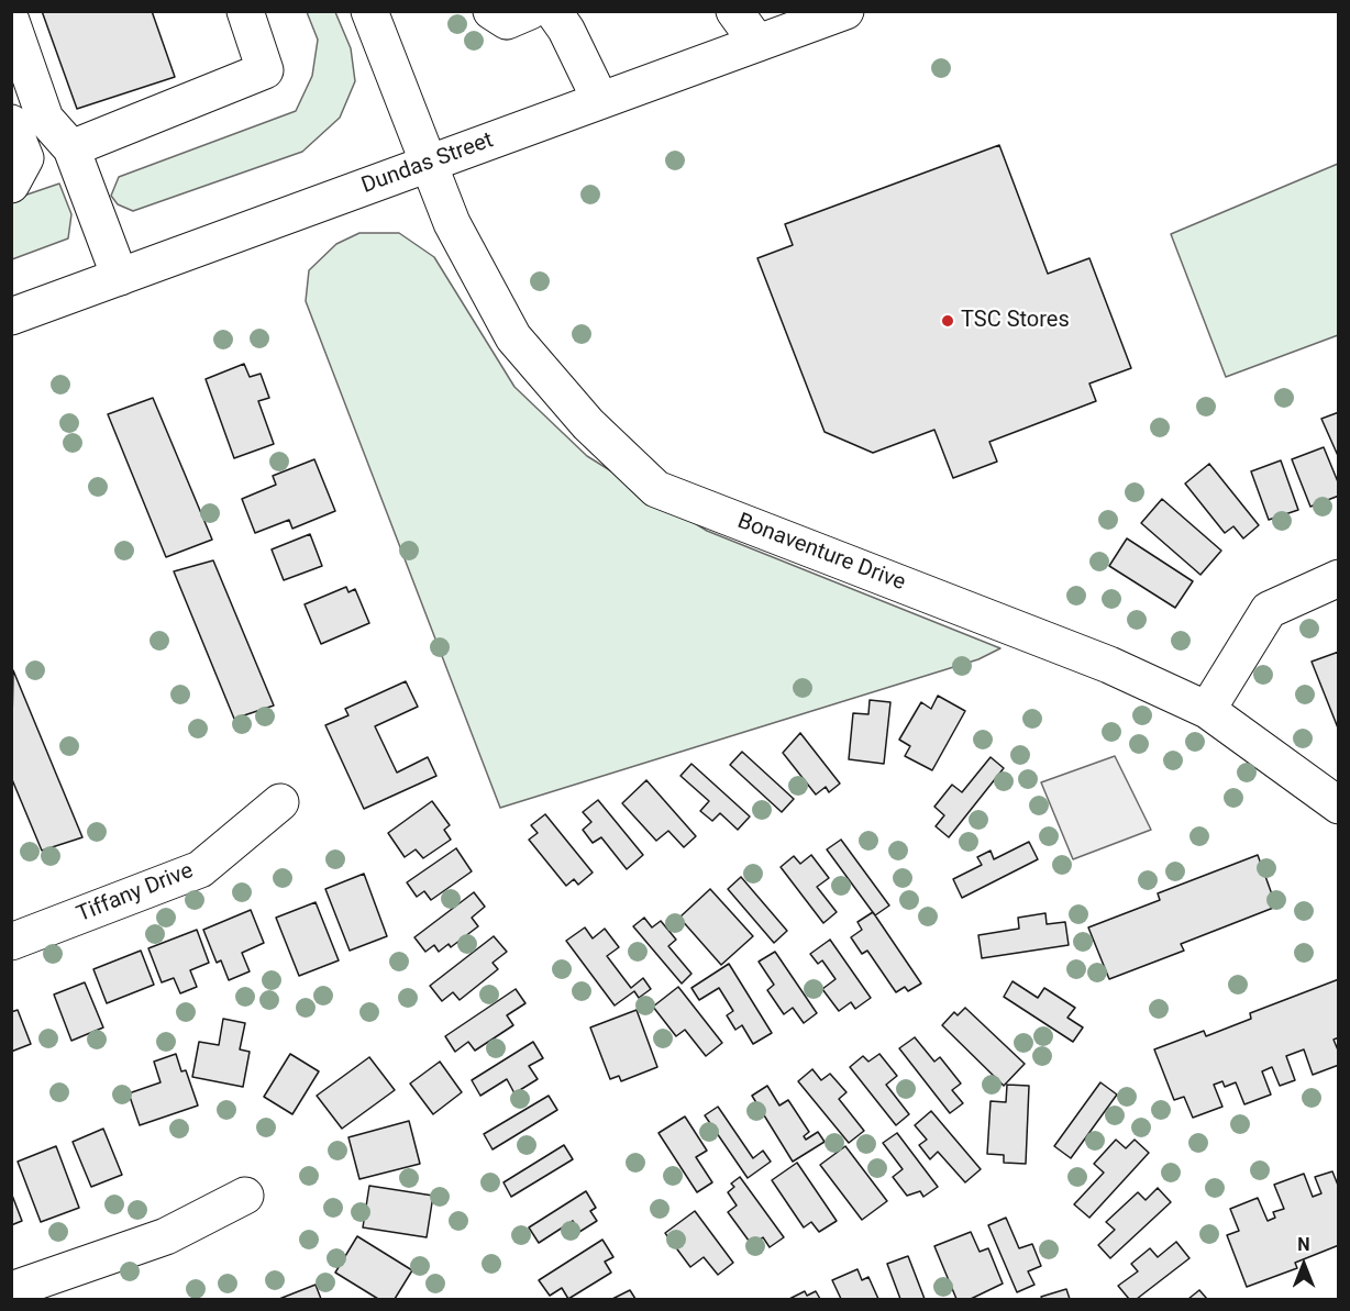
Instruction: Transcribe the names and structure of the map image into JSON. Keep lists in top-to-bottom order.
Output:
{
  "streets": {
    "street": ["Dundas Street", "Bonaventure Drive", "Tiffany Drive"]
  },
  "crossings": [
    ["Dundas Street", "Bonaventure Drive"]
  ],
  "places": ["TSC Stores"],
  "north": "top"
}
